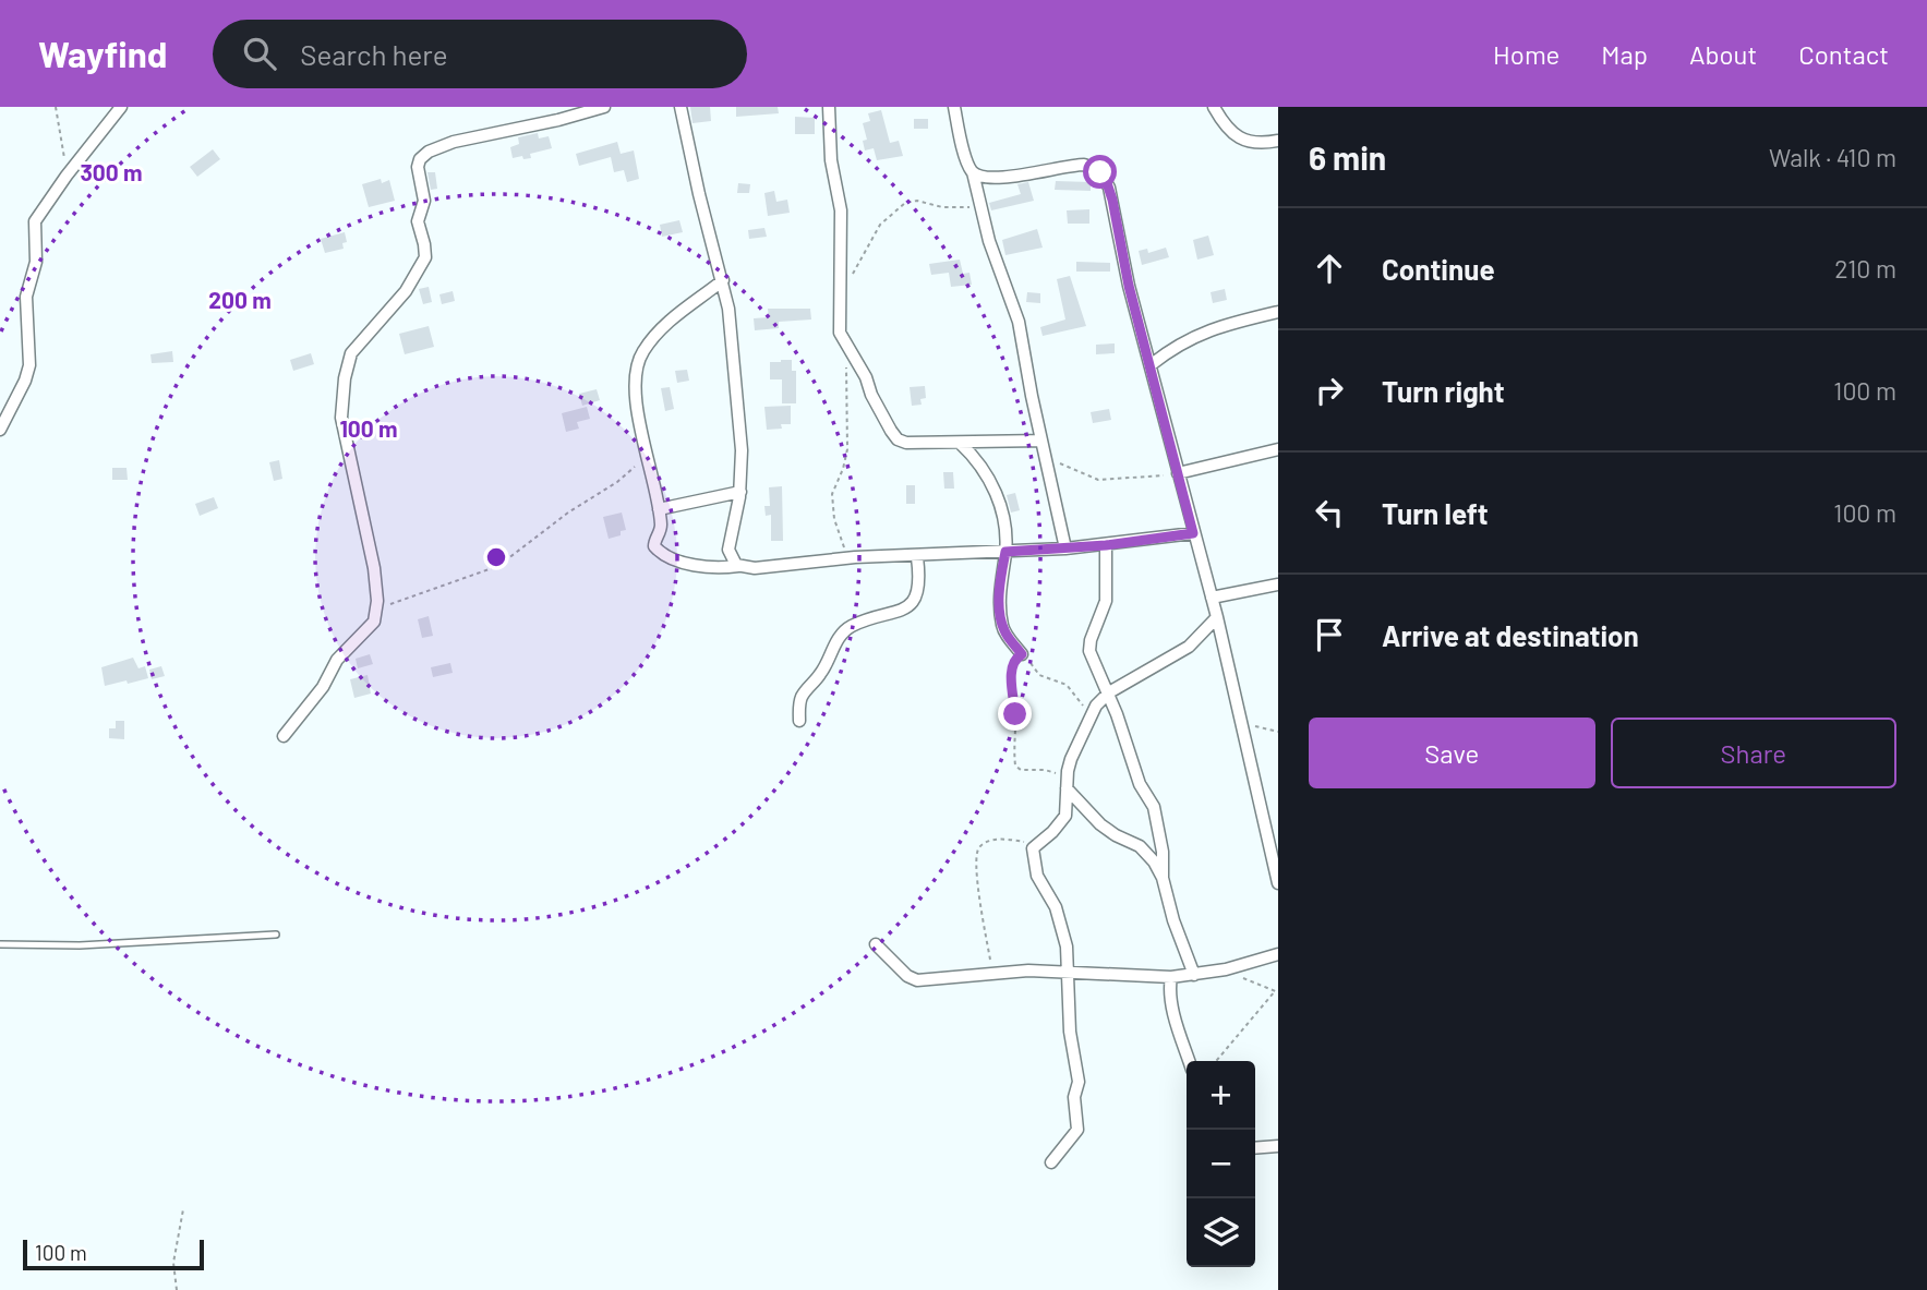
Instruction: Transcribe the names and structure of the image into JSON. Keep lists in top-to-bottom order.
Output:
{
  "scale_bar": "100 m",
  "page": {
    "header": "Wayfind",
    "search": "Search here",
    "nav": [
      "Home",
      "Map",
      "About",
      "Contact"
    ],
    "heading": ["6 min", "Walk · 410 m"],
    "list": [
      ["Continue", "210 m"],
      ["Turn right", "100 m"],
      ["Turn left", "100 m"],
      "Arrive at destination"
    ],
    "buttons": ["Save", "Share"],
    "map_buttons": ["+", "−"],
    "scale": "100 m"
  },
  "rings": ["300 m", "200 m", "100 m"]
}
